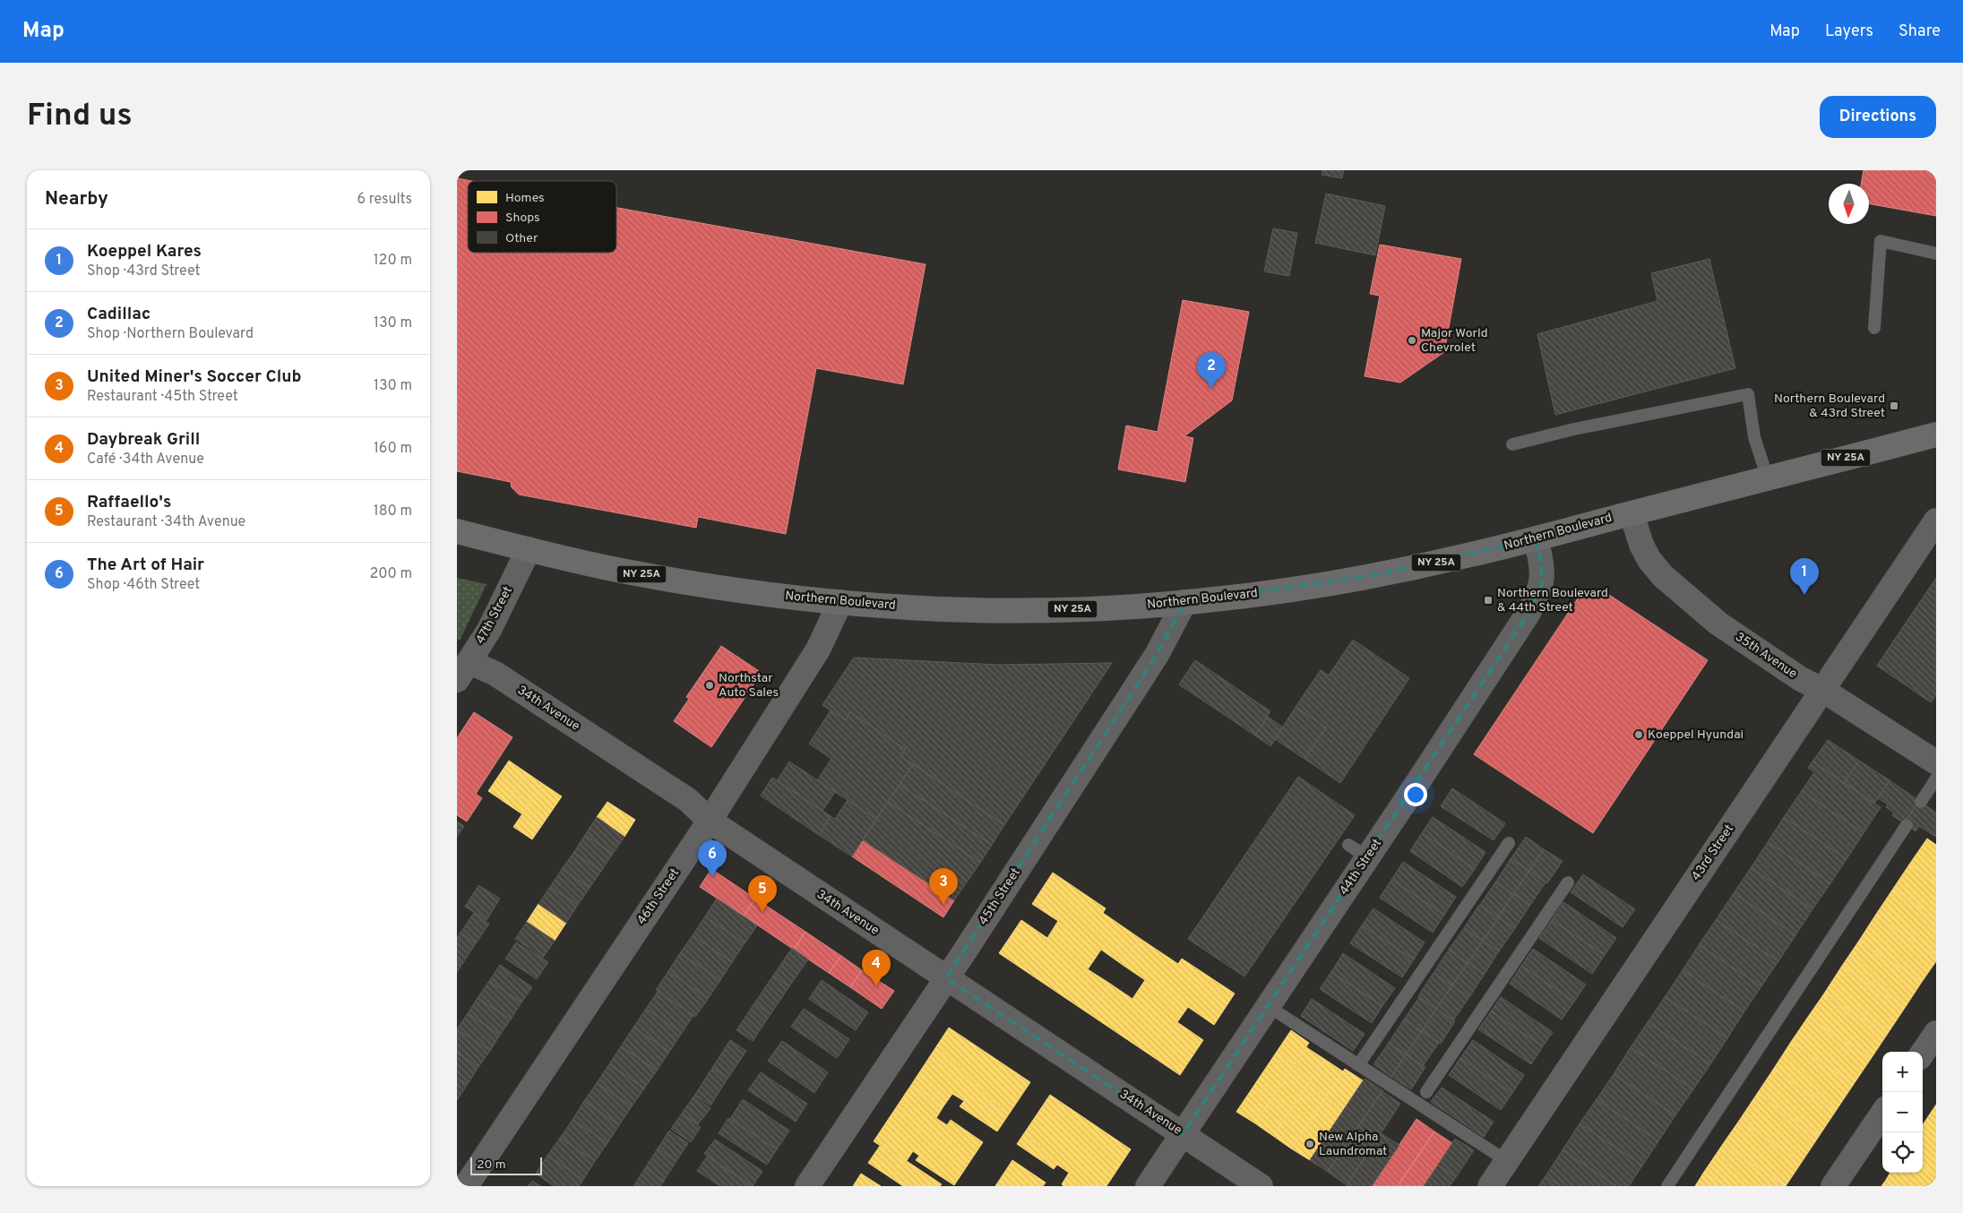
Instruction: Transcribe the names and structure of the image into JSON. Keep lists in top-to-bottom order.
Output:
{
  "streets": {
    "main road": ["NY 25A", "Northern Boulevard"],
    "street": [
      "47th Street",
      "35th Avenue",
      "34th Avenue",
      "43rd Street",
      "44th Street",
      "46th Street",
      "45th Street"
    ]
  },
  "crossings": [
    ["Northern Boulevard", "47th Street"],
    ["Northern Boulevard", "35th Avenue"],
    ["Northern Boulevard", "44th Street"],
    ["Northern Boulevard", "46th Street"],
    ["Northern Boulevard", "45th Street"],
    ["47th Street", "34th Avenue"],
    ["35th Avenue", "43rd Street"],
    ["34th Avenue", "44th Street"],
    ["34th Avenue", "46th Street"],
    ["34th Avenue", "45th Street"]
  ],
  "places": {
    "other": [
      "Major World Chevrolet",
      "Northstar Auto Sales",
      "Koeppel Hyundai",
      "New Alpha Laundromat"
    ],
    "transit": ["Northern Boulevard & 43rd Street", "Northern Boulevard & 44th Street"]
  },
  "legend": ["Homes", "Shops", "Other"],
  "scale_bar": "20 m",
  "north": "bottom",
  "page": {
    "header": "Map",
    "nav": ["Map", "Layers", "Share"],
    "buttons": "Directions",
    "title": "Find us",
    "heading": ["Nearby", "6 results"],
    "list": [
      {
        "mark": "1",
        "name": "Koeppel Kares",
        "note": "Shop · 43rd Street",
        "value": "120 m"
      },
      {
        "mark": "2",
        "name": "Cadillac",
        "note": "Shop · Northern Boulevard",
        "value": "130 m"
      },
      {
        "mark": "3",
        "name": "United Miner's Soccer Club",
        "note": "Restaurant · 45th Street",
        "value": "130 m"
      },
      {
        "mark": "4",
        "name": "Daybreak Grill",
        "note": "Café · 34th Avenue",
        "value": "160 m"
      },
      {
        "mark": "5",
        "name": "Raffaello's",
        "note": "Restaurant · 34th Avenue",
        "value": "180 m"
      },
      {
        "mark": "6",
        "name": "The Art of Hair",
        "note": "Shop · 46th Street",
        "value": "200 m"
      }
    ],
    "pins": [
      "2",
      "1",
      "6",
      "3",
      "5",
      "4"
    ],
    "map_buttons": ["+", "−"],
    "scale": "20 m"
  }
}
